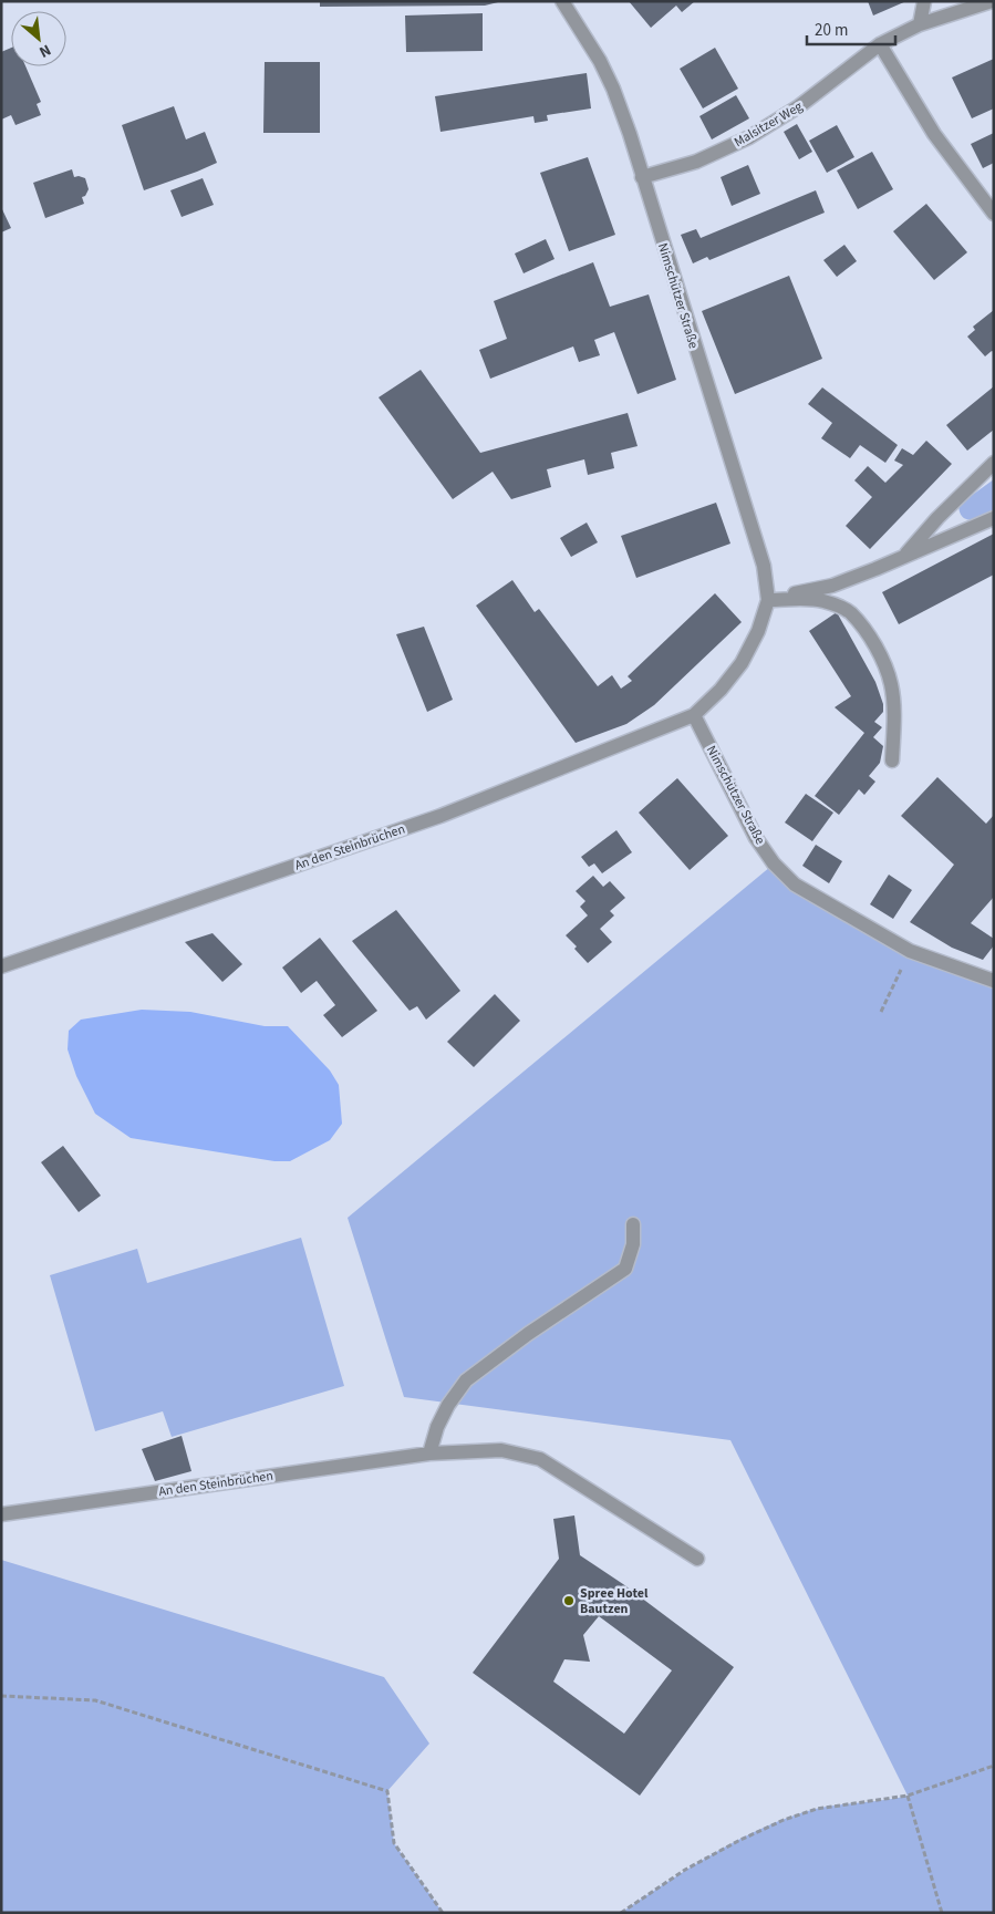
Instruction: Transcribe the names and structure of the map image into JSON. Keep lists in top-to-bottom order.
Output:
{
  "streets": {
    "street": ["Malsitzer Weg", "Nimschützer Straße", "An den Steinbrüchen"]
  },
  "crossings": [
    ["Malsitzer Weg", "Nimschützer Straße"],
    ["Nimschützer Straße", "An den Steinbrüchen"]
  ],
  "places": ["Spree Hotel Bautzen"],
  "scale_bar": "20 m",
  "north": "bottom right"
}
